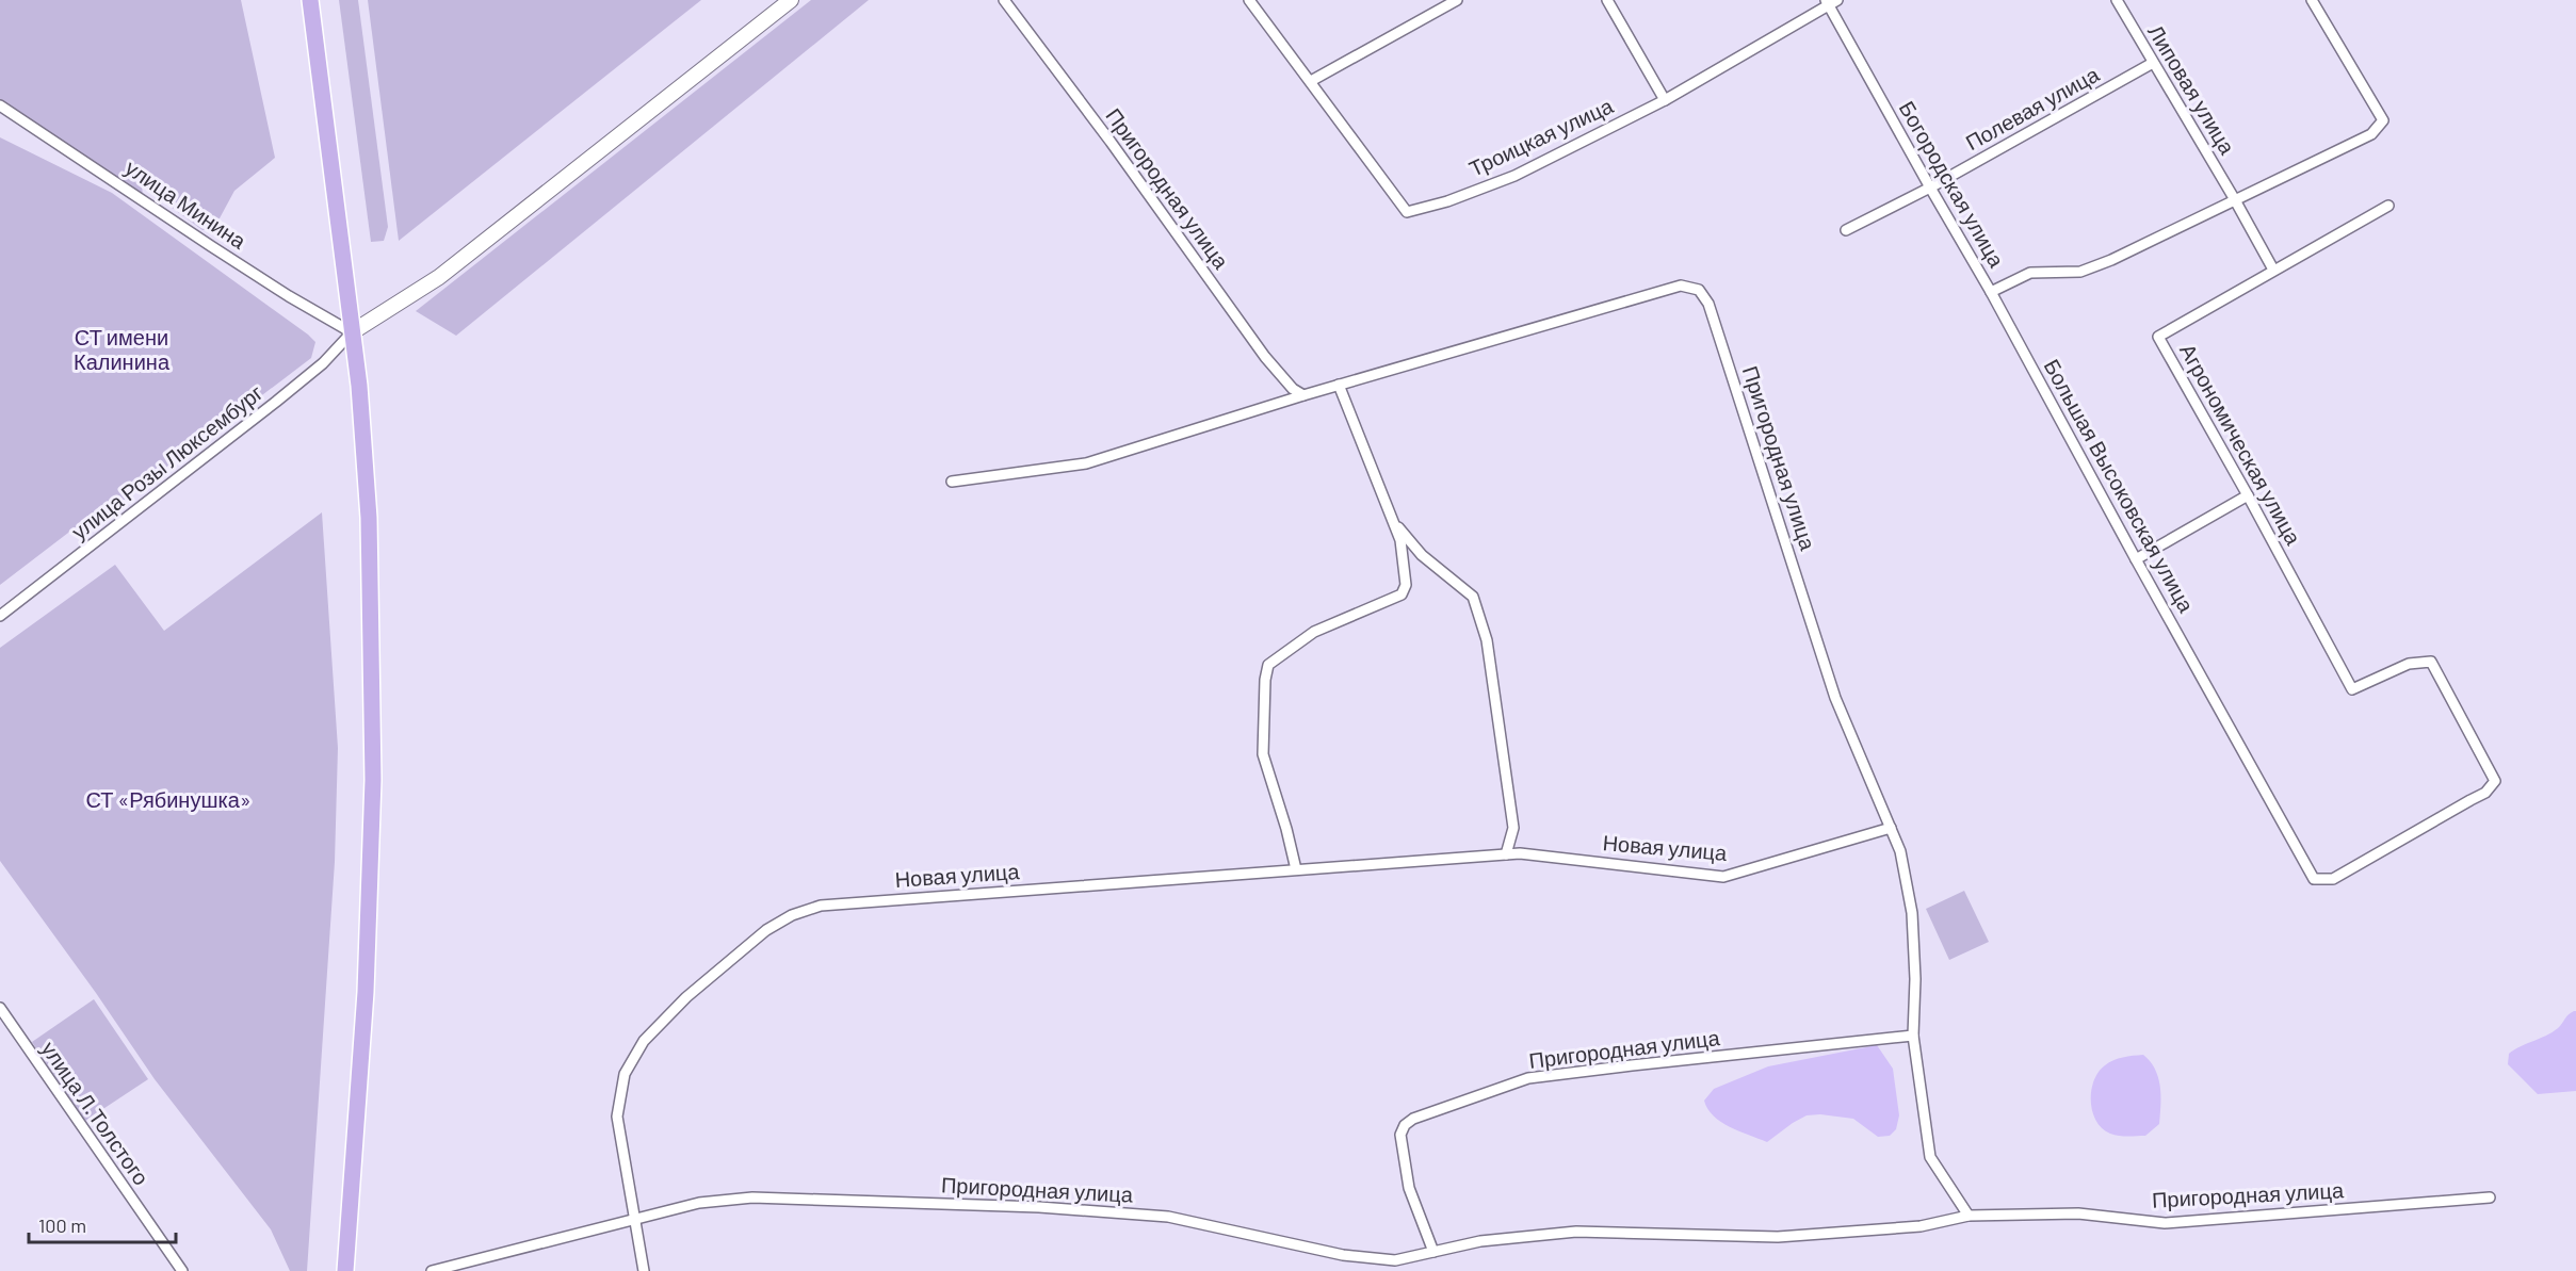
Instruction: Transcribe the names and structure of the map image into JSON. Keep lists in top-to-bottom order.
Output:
{
  "streets": {
    "street": [
      "Липовая улица",
      "Полевая улица",
      "Троицкая улица",
      "Богородская улица",
      "Пригородная улица",
      "улица Минина",
      "Агрономическая улица",
      "улица Розы Люксембург",
      "Большая Высоковская улица",
      "Новая улица",
      "улица Л.Толстого"
    ]
  },
  "crossings": [
    ["Липовая улица", "Полевая улица"],
    ["Липовая улица", "Богородская улица"],
    ["Липовая улица", "Агрономическая улица"],
    ["Полевая улица", "Богородская улица"],
    ["Троицкая улица", "Богородская улица"],
    ["Богородская улица", "Большая Высоковская улица"],
    ["Пригородная улица", "Новая улица"],
    ["улица Минина", "улица Розы Люксембург"],
    ["Агрономическая улица", "Большая Высоковская улица"]
  ],
  "parks": ["СТ имени Калинина", "СТ «Рябинушка»"],
  "scale_bar": "100 m"
}
